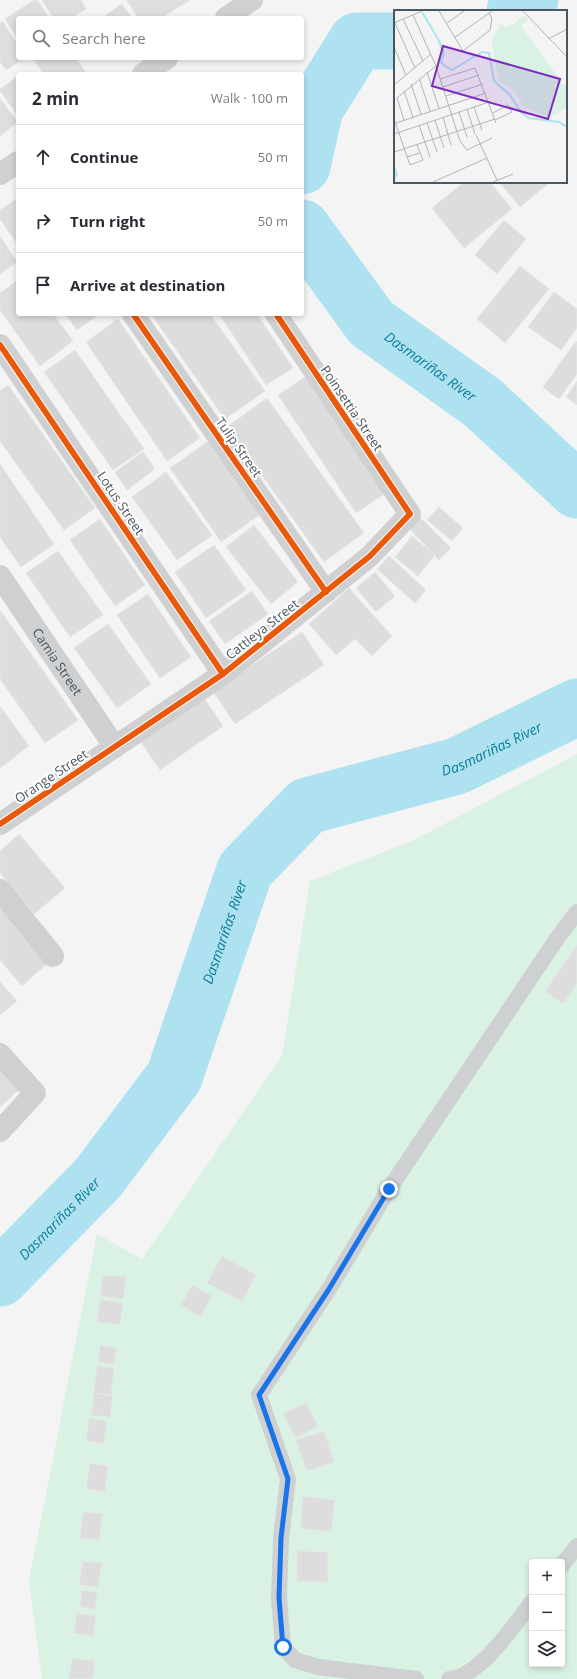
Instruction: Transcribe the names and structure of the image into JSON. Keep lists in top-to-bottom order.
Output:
{
  "streets": {
    "street": [
      "Poinsettia Street",
      "Tulip Street",
      "Lotus Street",
      "Cattleya Street",
      "Camia Street",
      "Orange Street"
    ]
  },
  "crossings": [
    ["Poinsettia Street", "Cattleya Street"],
    ["Tulip Street", "Cattleya Street"],
    ["Lotus Street", "Cattleya Street"],
    ["Cattleya Street", "Camia Street"],
    ["Cattleya Street", "Orange Street"],
    ["Camia Street", "Orange Street"]
  ],
  "water": ["Dasmariñas River"],
  "page": {
    "search": "Search here",
    "heading": ["2 min", "Walk · 100 m"],
    "list": [
      ["Continue", "50 m"],
      ["Turn right", "50 m"],
      "Arrive at destination"
    ],
    "map_buttons": ["+", "−"]
  }
}
